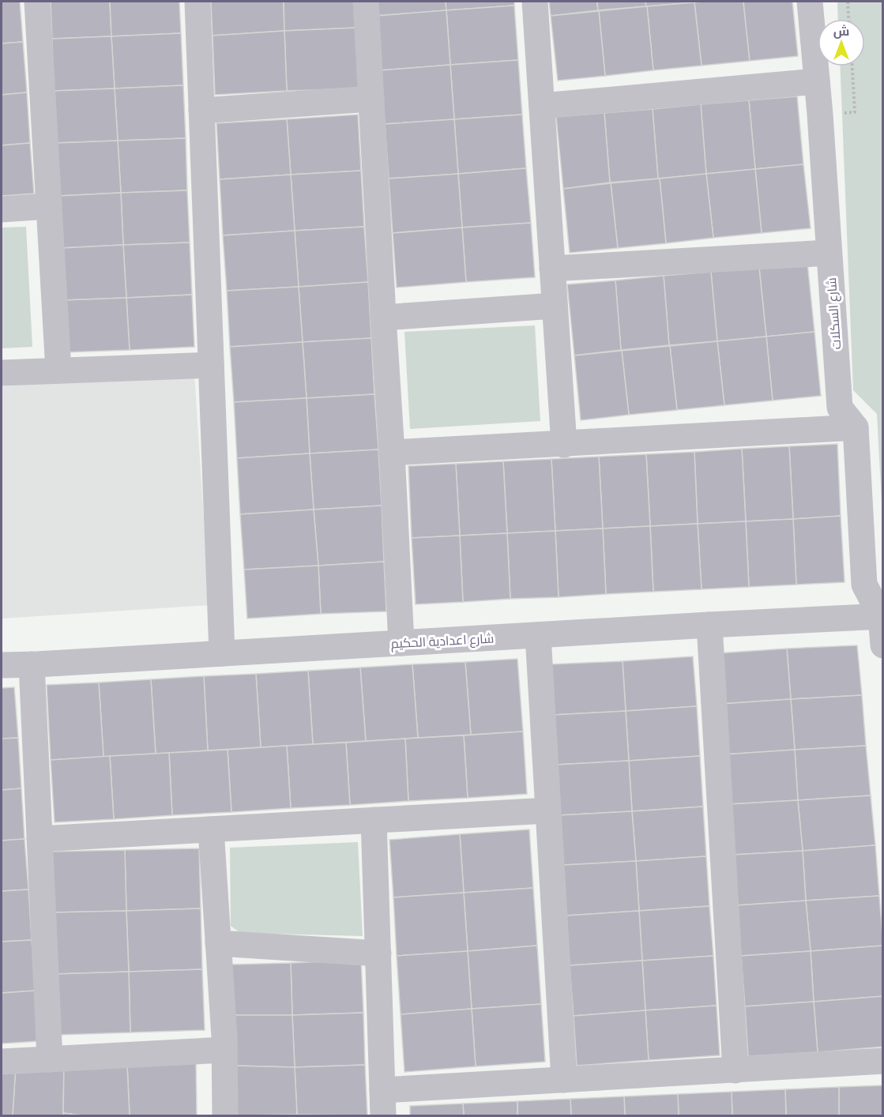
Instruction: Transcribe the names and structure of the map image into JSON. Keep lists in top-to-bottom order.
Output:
{
  "streets": {
    "street": ["شارع السكلات", "شارع اعدادية الحكيم"]
  },
  "north": "top"
}
